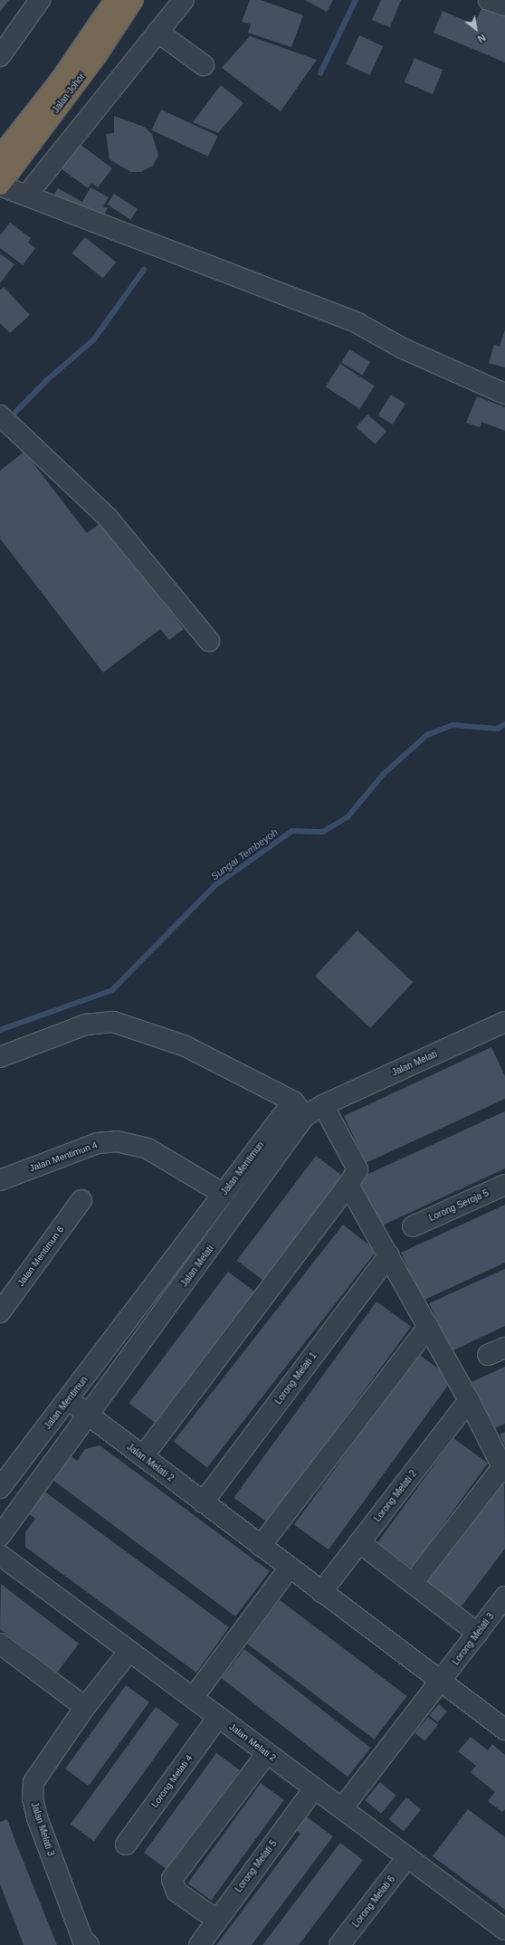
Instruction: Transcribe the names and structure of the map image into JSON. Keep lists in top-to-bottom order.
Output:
{
  "streets": {
    "highway": ["Jalan Johor"],
    "street": [
      "Jalan Melati",
      "Jalan Mentimun 4",
      "Jalan Mentimun",
      "Lorong Seroja 5",
      "Jalan Mentimun 6",
      "Lorong Melati 1",
      "Jalan Melati 2",
      "Lorong Melati 2",
      "Lorong Melati 3",
      "Lorong Melati 4",
      "Jalan Melati 3",
      "Lorong Melati 5",
      "Lorong Melati 6"
    ]
  },
  "crossings": [
    ["Jalan Melati", "Jalan Mentimun"],
    ["Jalan Melati", "Jalan Melati 2"],
    ["Jalan Mentimun 4", "Jalan Mentimun"],
    ["Jalan Mentimun", "Jalan Melati 2"],
    ["Lorong Melati 1", "Jalan Melati 2"],
    ["Jalan Melati 2", "Lorong Melati 2"],
    ["Jalan Melati 2", "Lorong Melati 3"],
    ["Jalan Melati 2", "Lorong Melati 4"],
    ["Jalan Melati 2", "Jalan Melati 3"],
    ["Jalan Melati 2", "Lorong Melati 5"],
    ["Jalan Melati 2", "Lorong Melati 6"]
  ],
  "water": ["Sungai Tembeyoh"],
  "north": "bottom right"
}
